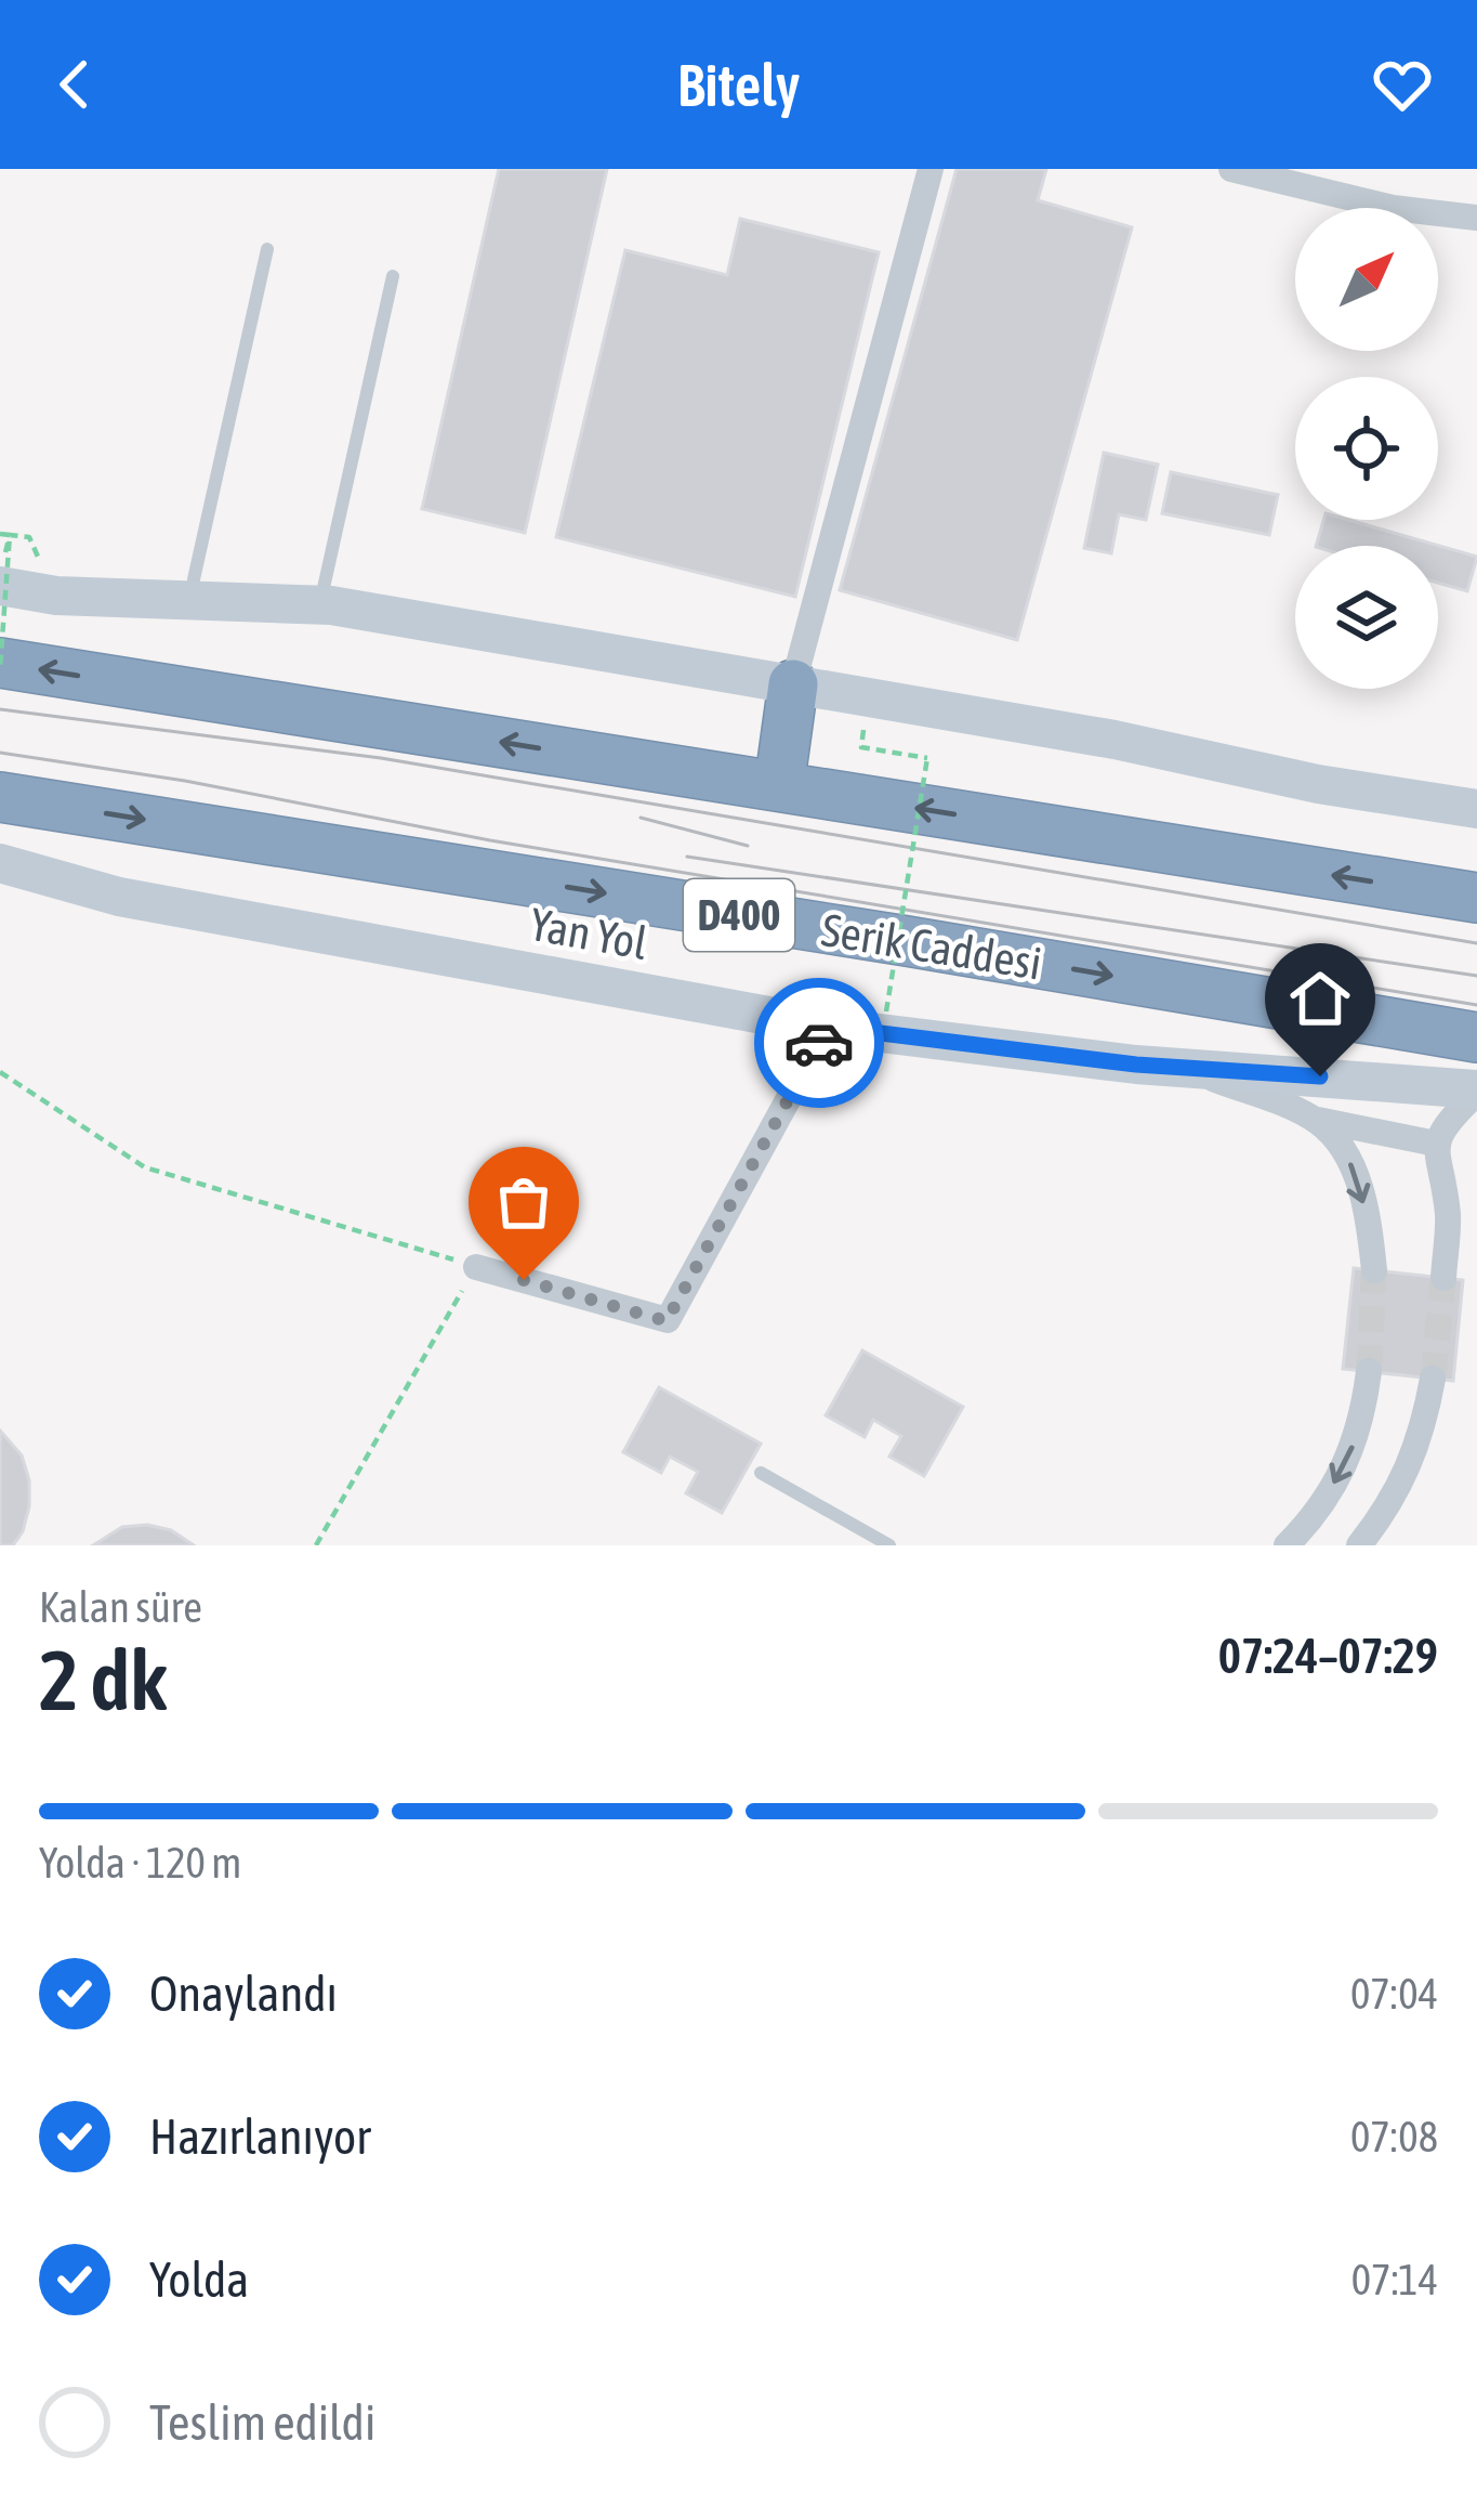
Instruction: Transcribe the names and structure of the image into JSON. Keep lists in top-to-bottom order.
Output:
{
  "streets": {
    "highway": ["D400", "Serik Caddesi"],
    "street": ["Yan Yol"]
  },
  "north": "top right",
  "page": {
    "header": "Bitely",
    "heading": ["2 dk", "Kalan süre", "07:24–07:29"],
    "bar": "Yolda · 120 m",
    "list": [
      ["Onaylandı", "07:04"],
      ["Hazırlanıyor", "07:08"],
      ["Yolda", "07:14"],
      "Teslim edildi"
    ]
  }
}
